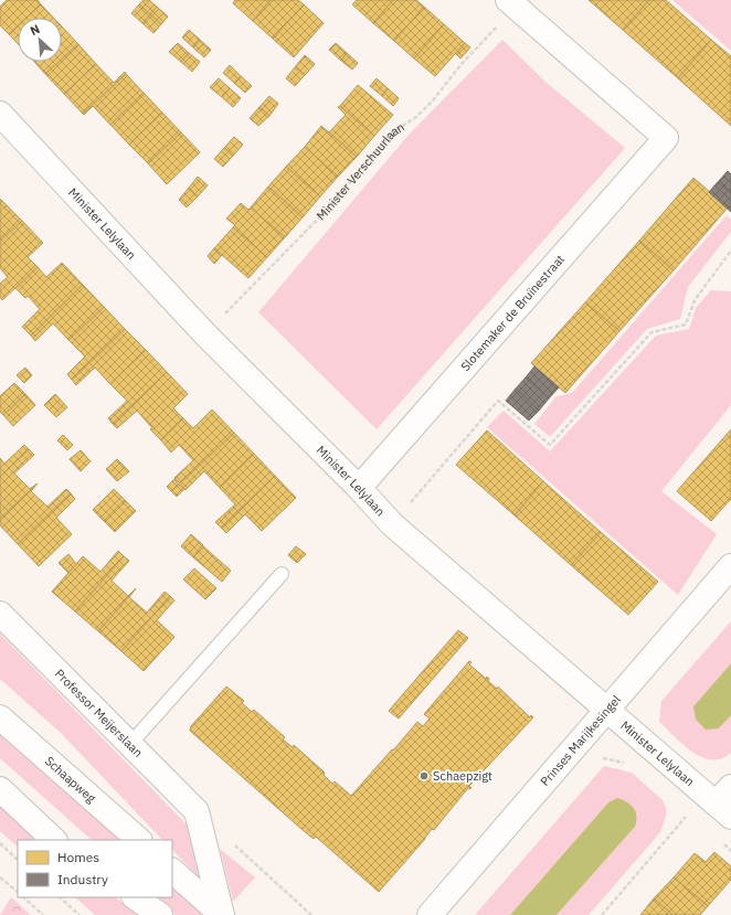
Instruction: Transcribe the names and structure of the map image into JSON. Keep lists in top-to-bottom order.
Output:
{
  "streets": {
    "street": [
      "Minister Lelylaan",
      "Slotemaker de Bruïnestraat",
      "Professor Meijerslaan",
      "Prinses Marijkesingel",
      "Schaapweg"
    ],
    "path": ["Minister Verschuurlaan"]
  },
  "crossings": [
    ["Minister Verschuurlaan", "Minister Lelylaan"],
    ["Minister Verschuurlaan", "Slotemaker de Bruïnestraat"],
    ["Minister Lelylaan", "Slotemaker de Bruïnestraat"],
    ["Minister Lelylaan", "Prinses Marijkesingel"]
  ],
  "places": ["Schaepzigt"],
  "legend": ["Homes", "Industry"],
  "north": "top left"
}
